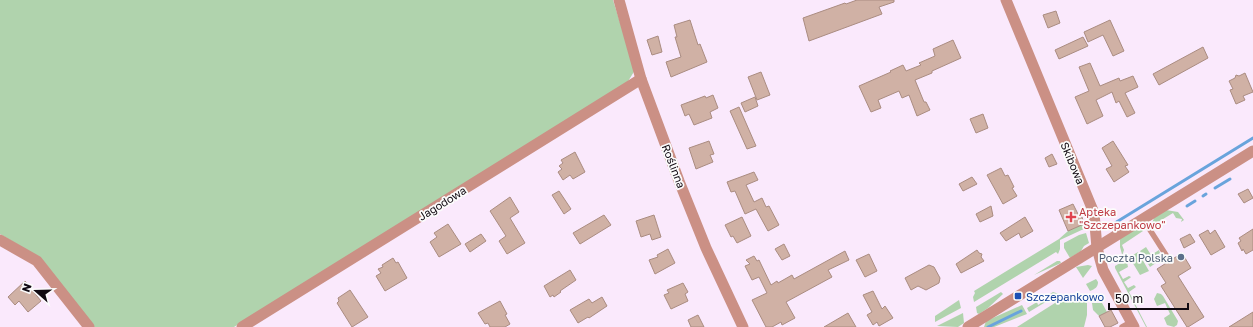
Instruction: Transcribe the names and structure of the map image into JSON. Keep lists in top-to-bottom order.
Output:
{
  "streets": {
    "street": ["Skibowa", "Roślinna", "Jagodowa"]
  },
  "crossings": [
    ["Roślinna", "Jagodowa"]
  ],
  "places": {
    "health": ["Apteka \"Szczepankowo\""],
    "other": ["Poczta Polska"],
    "transit": ["Szczepankowo"]
  },
  "scale_bar": "50 m",
  "north": "left"
}
